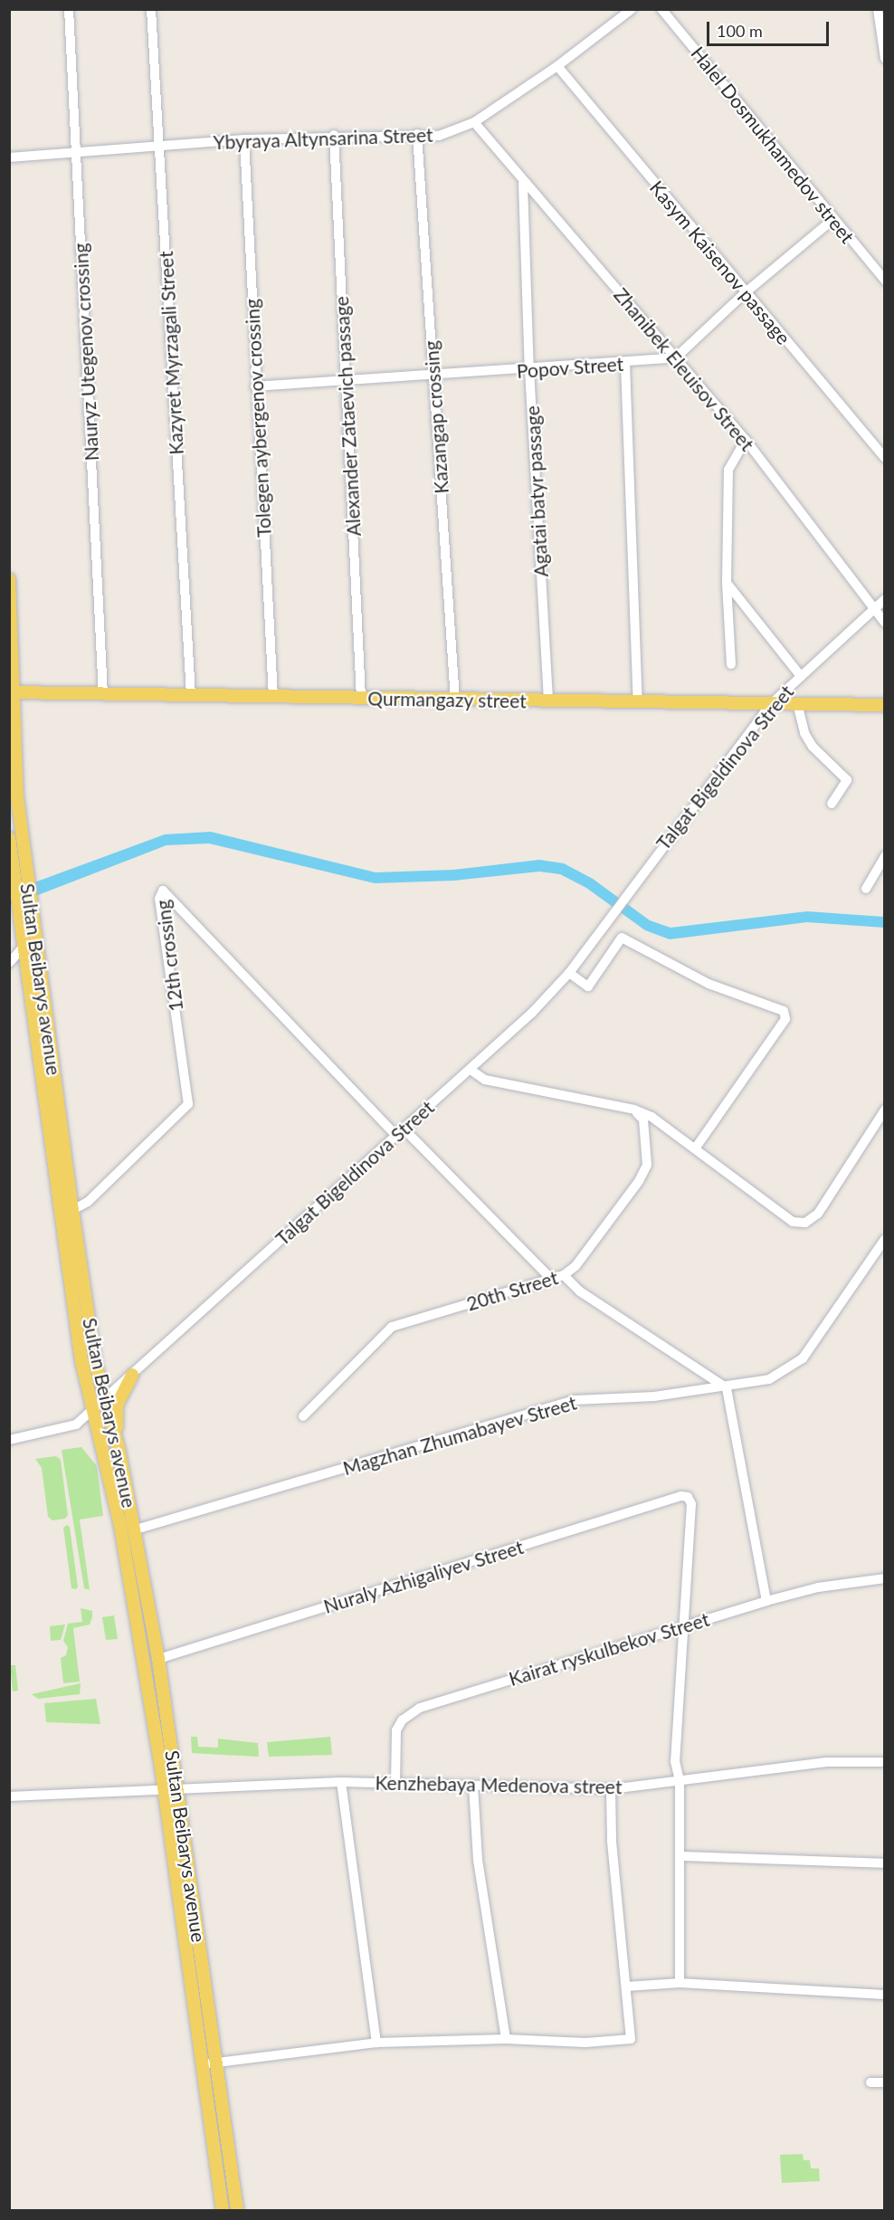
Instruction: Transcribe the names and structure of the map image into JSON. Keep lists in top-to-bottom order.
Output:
{
  "streets": {
    "main road": ["Qurmangazy street", "Sultan Beibarys avenue"],
    "street": [
      "Ybyraya Altynsarina Street",
      "Halel Dosmukhamedov street",
      "Kasym Kaisenov passage",
      "Nauryz Utegenov crossing",
      "Kazyret Myrzagali Street",
      "Popov Street",
      "Zhanibek Eleuisov Street",
      "Alexander Zataevich passage",
      "Kazangap crossing",
      "Tolegen aybergenov crossing",
      "Agatai batyr passage",
      "Talgat Bigeldinova Street",
      "12th crossing",
      "20th Street",
      "Magzhan Zhumabayev Street",
      "Nuraly Azhigaliyev Street",
      "Kairat ryskulbekov Street",
      "Kenzhebaya Medenova street"
    ]
  },
  "crossings": [
    ["Ybyraya Altynsarina Street", "Kasym Kaisenov passage"],
    ["Ybyraya Altynsarina Street", "Nauryz Utegenov crossing"],
    ["Ybyraya Altynsarina Street", "Kazyret Myrzagali Street"],
    ["Ybyraya Altynsarina Street", "Zhanibek Eleuisov Street"],
    ["Ybyraya Altynsarina Street", "Alexander Zataevich passage"],
    ["Ybyraya Altynsarina Street", "Kazangap crossing"],
    ["Ybyraya Altynsarina Street", "Tolegen aybergenov crossing"],
    ["Nauryz Utegenov crossing", "Qurmangazy street"],
    ["Kazyret Myrzagali Street", "Qurmangazy street"],
    ["Popov Street", "Zhanibek Eleuisov Street"],
    ["Popov Street", "Alexander Zataevich passage"],
    ["Popov Street", "Kazangap crossing"],
    ["Popov Street", "Tolegen aybergenov crossing"],
    ["Popov Street", "Agatai batyr passage"],
    ["Zhanibek Eleuisov Street", "Agatai batyr passage"],
    ["Zhanibek Eleuisov Street", "Talgat Bigeldinova Street"],
    ["Alexander Zataevich passage", "Qurmangazy street"],
    ["Kazangap crossing", "Qurmangazy street"],
    ["Tolegen aybergenov crossing", "Qurmangazy street"],
    ["Agatai batyr passage", "Qurmangazy street"],
    ["Qurmangazy street", "Talgat Bigeldinova Street"],
    ["Qurmangazy street", "Sultan Beibarys avenue"],
    ["Talgat Bigeldinova Street", "12th crossing"],
    ["Talgat Bigeldinova Street", "Sultan Beibarys avenue"],
    ["12th crossing", "Sultan Beibarys avenue"],
    ["Sultan Beibarys avenue", "Magzhan Zhumabayev Street"],
    ["Sultan Beibarys avenue", "Nuraly Azhigaliyev Street"],
    ["Sultan Beibarys avenue", "Kenzhebaya Medenova street"],
    ["Nuraly Azhigaliyev Street", "Kairat ryskulbekov Street"],
    ["Kairat ryskulbekov Street", "Kenzhebaya Medenova street"]
  ],
  "scale_bar": "100 m"
}
